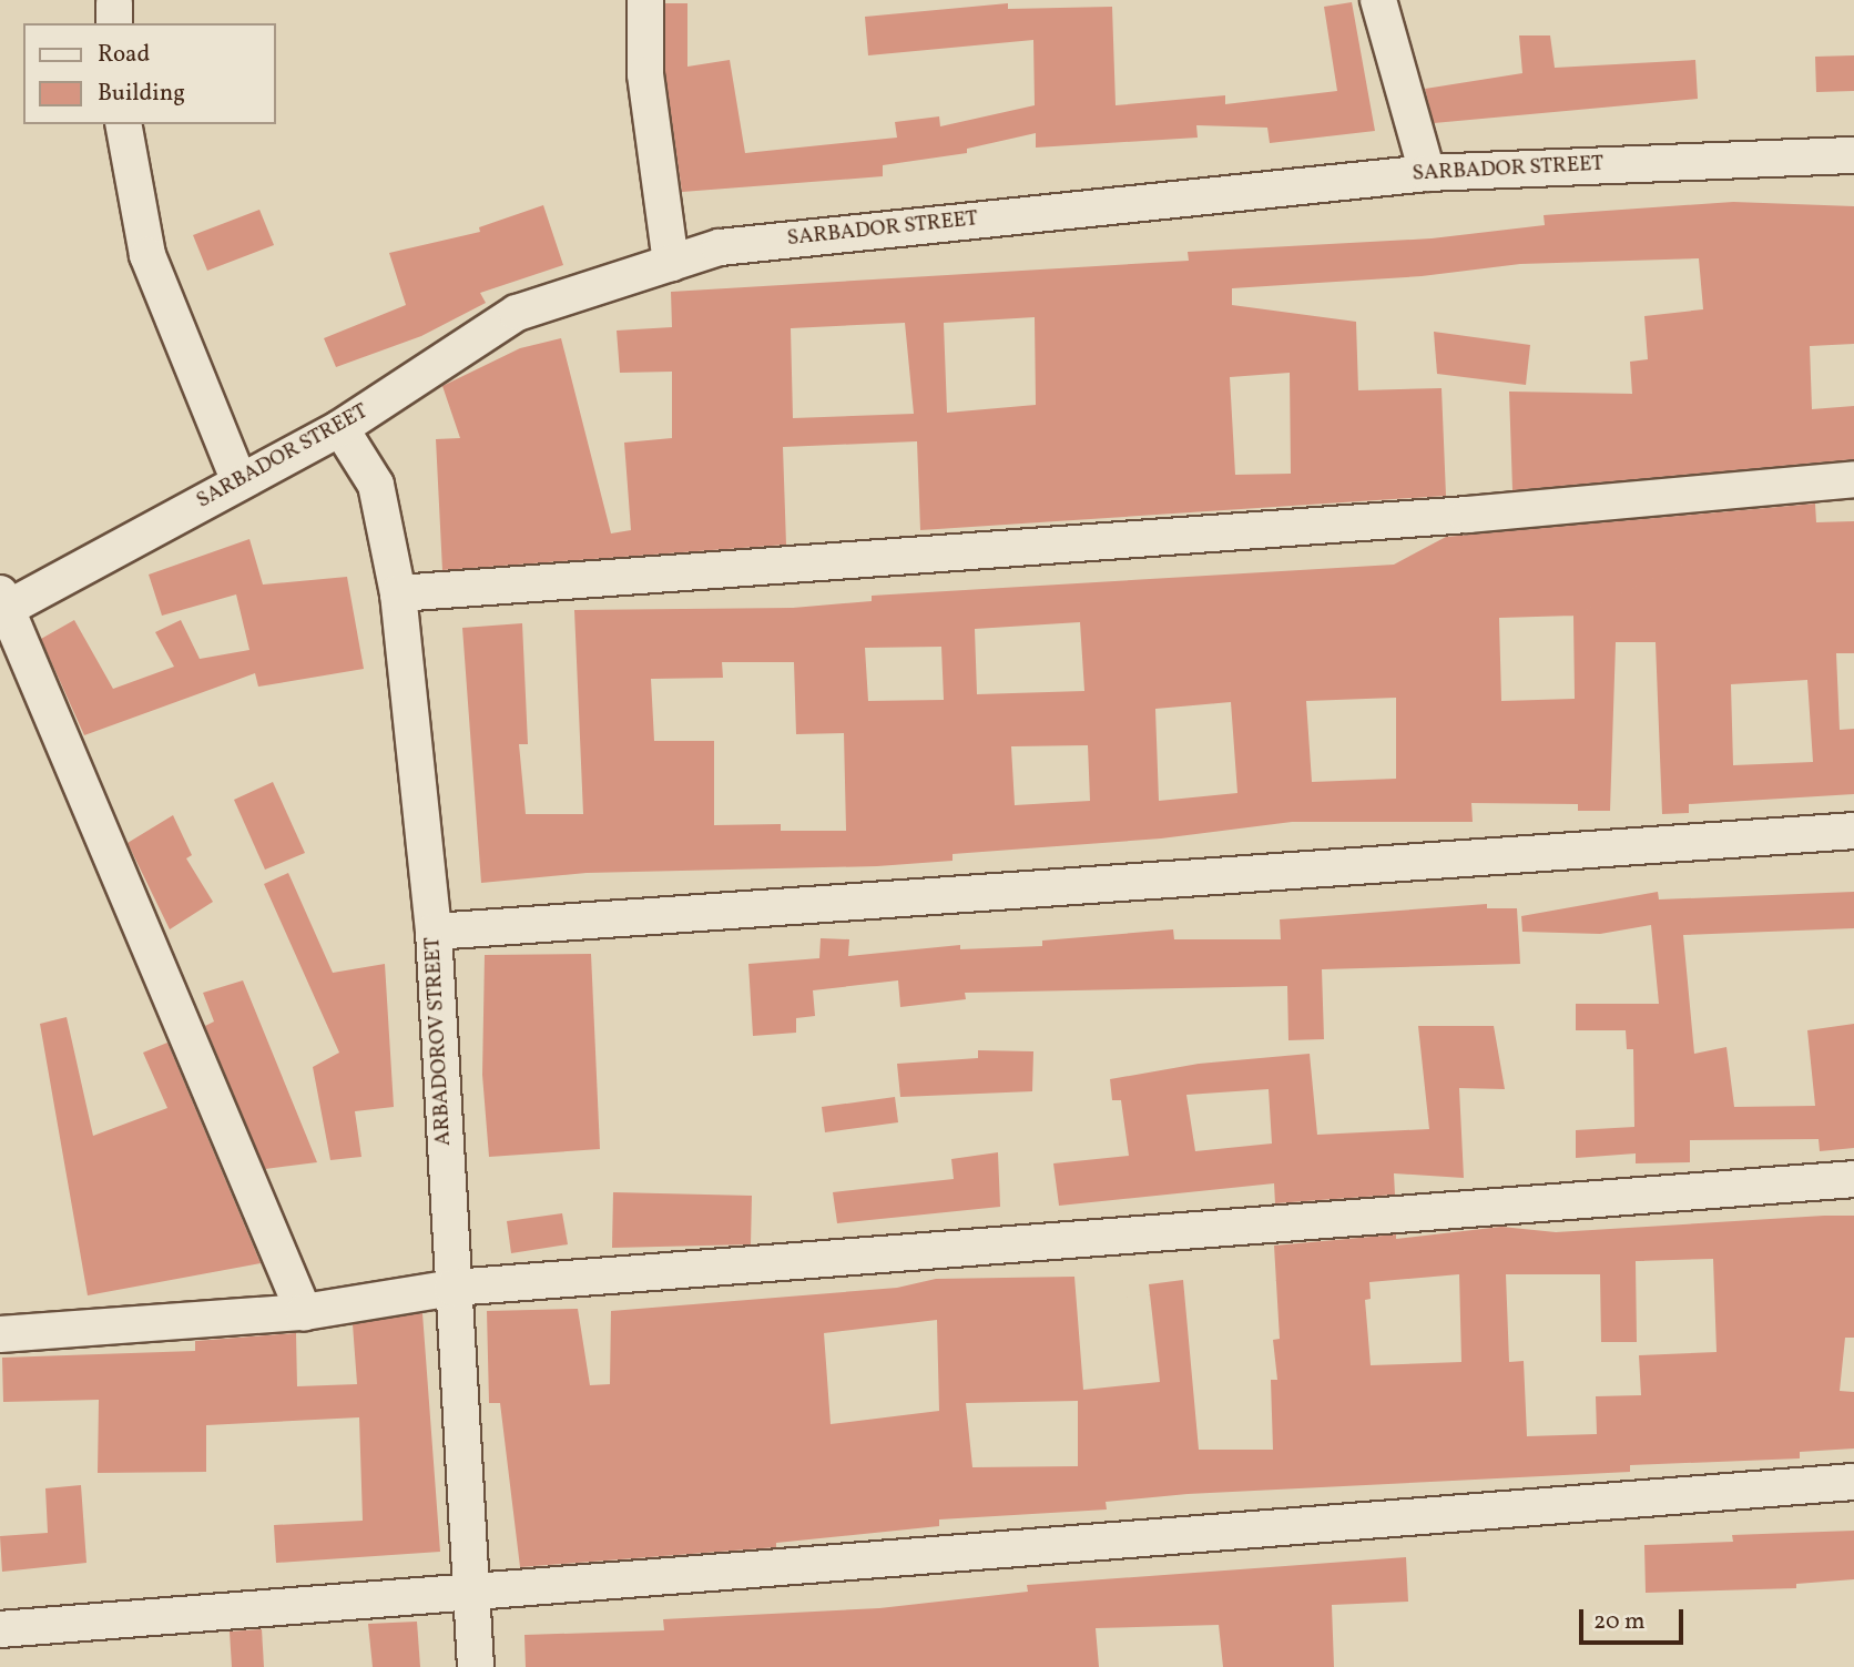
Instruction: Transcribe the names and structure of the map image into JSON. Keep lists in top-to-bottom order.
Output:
{
  "streets": {
    "street": ["SARBADOR STREET", "ARBADOROV STREET"]
  },
  "crossings": [
    ["SARBADOR STREET", "ARBADOROV STREET"]
  ],
  "legend": ["Road", "Building"],
  "scale_bar": "20 m"
}
